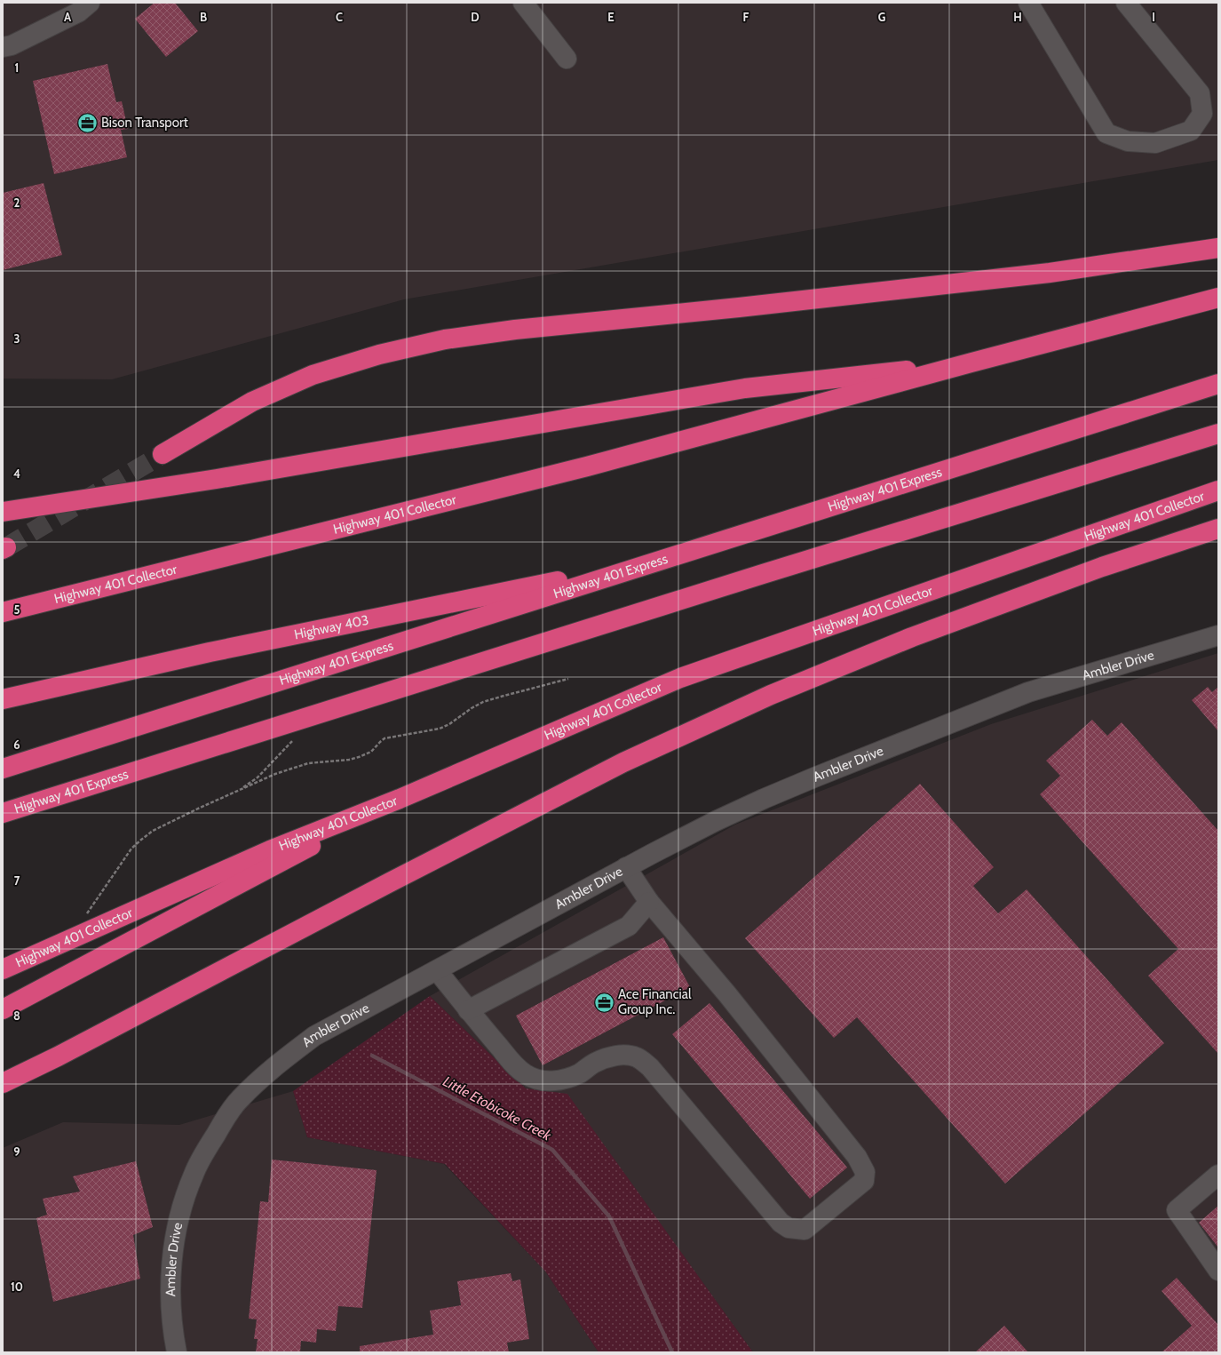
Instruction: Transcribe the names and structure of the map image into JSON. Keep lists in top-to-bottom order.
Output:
{
  "streets": {
    "highway": ["Highway 401 Express", "Highway 401 Collector", "Highway 403"],
    "street": ["Ambler Drive"]
  },
  "crossings": [
    ["Highway 401 Express", "Highway 403"]
  ],
  "water": ["Little Etobicoke Creek"],
  "places": {
    "office": ["Bison Transport", "Ace Financial Group Inc."]
  },
  "grid": {
    "columns": [
      "A",
      "B",
      "C",
      "D",
      "E",
      "F",
      "G",
      "H",
      "I"
    ],
    "rows": [
      "1",
      "2",
      "3",
      "4",
      "5",
      "6",
      "7",
      "8",
      "9",
      "10"
    ]
  }
}
